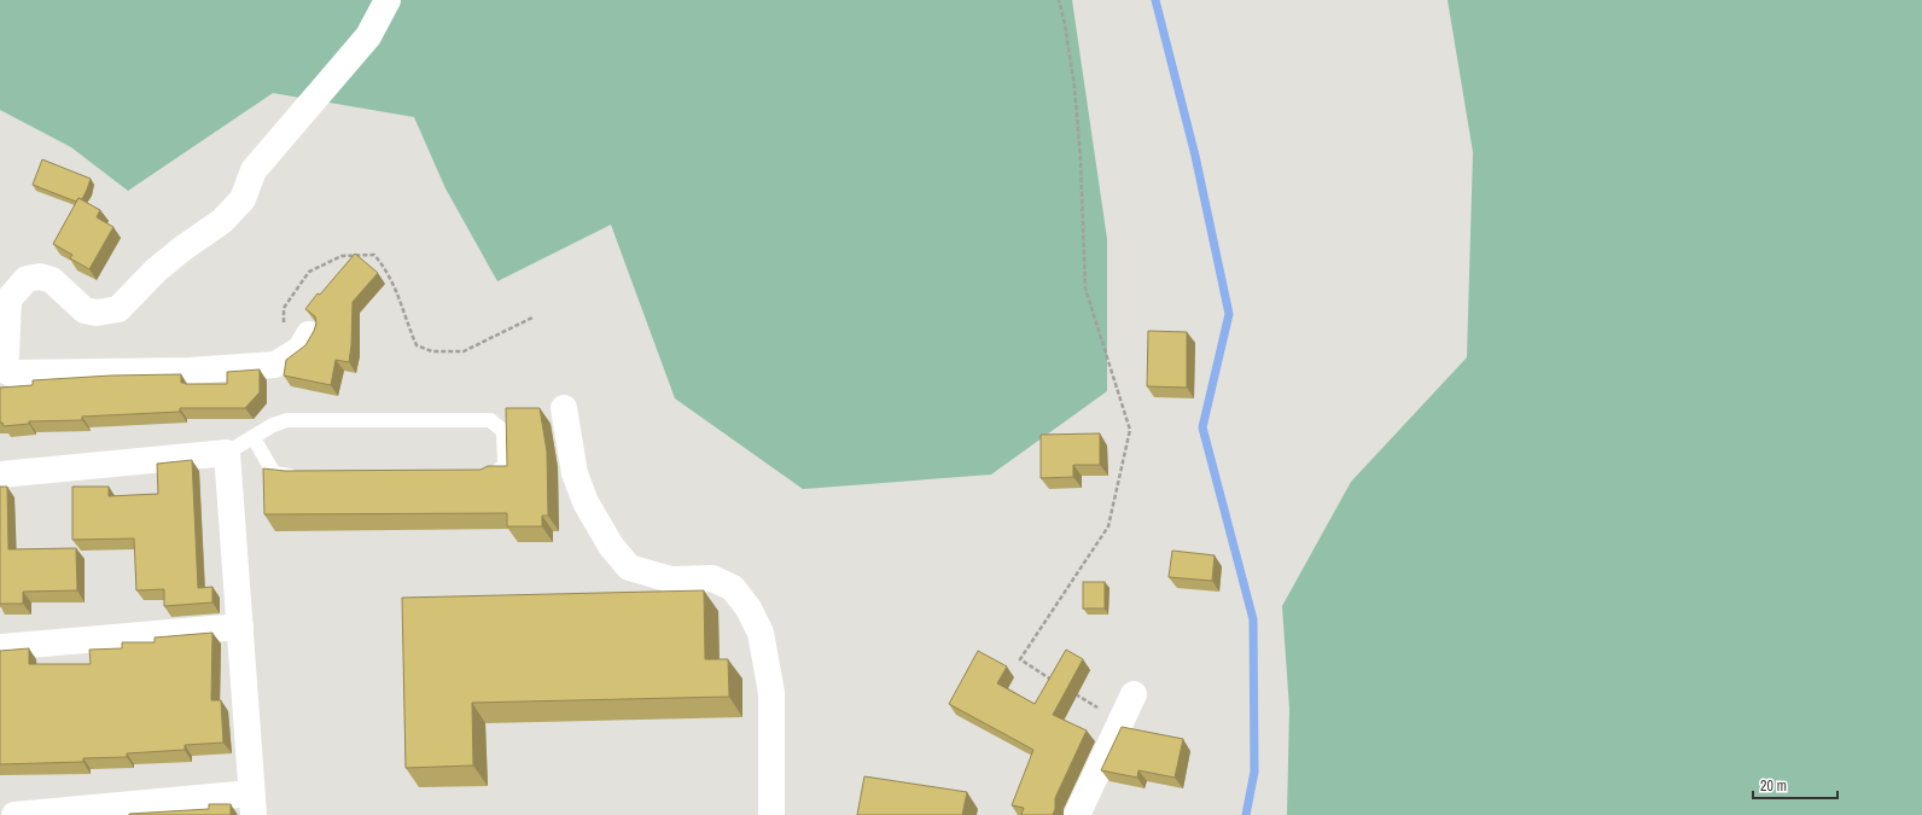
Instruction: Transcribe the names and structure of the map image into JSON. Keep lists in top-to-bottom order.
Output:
{
  "scale_bar": "20 m"
}
